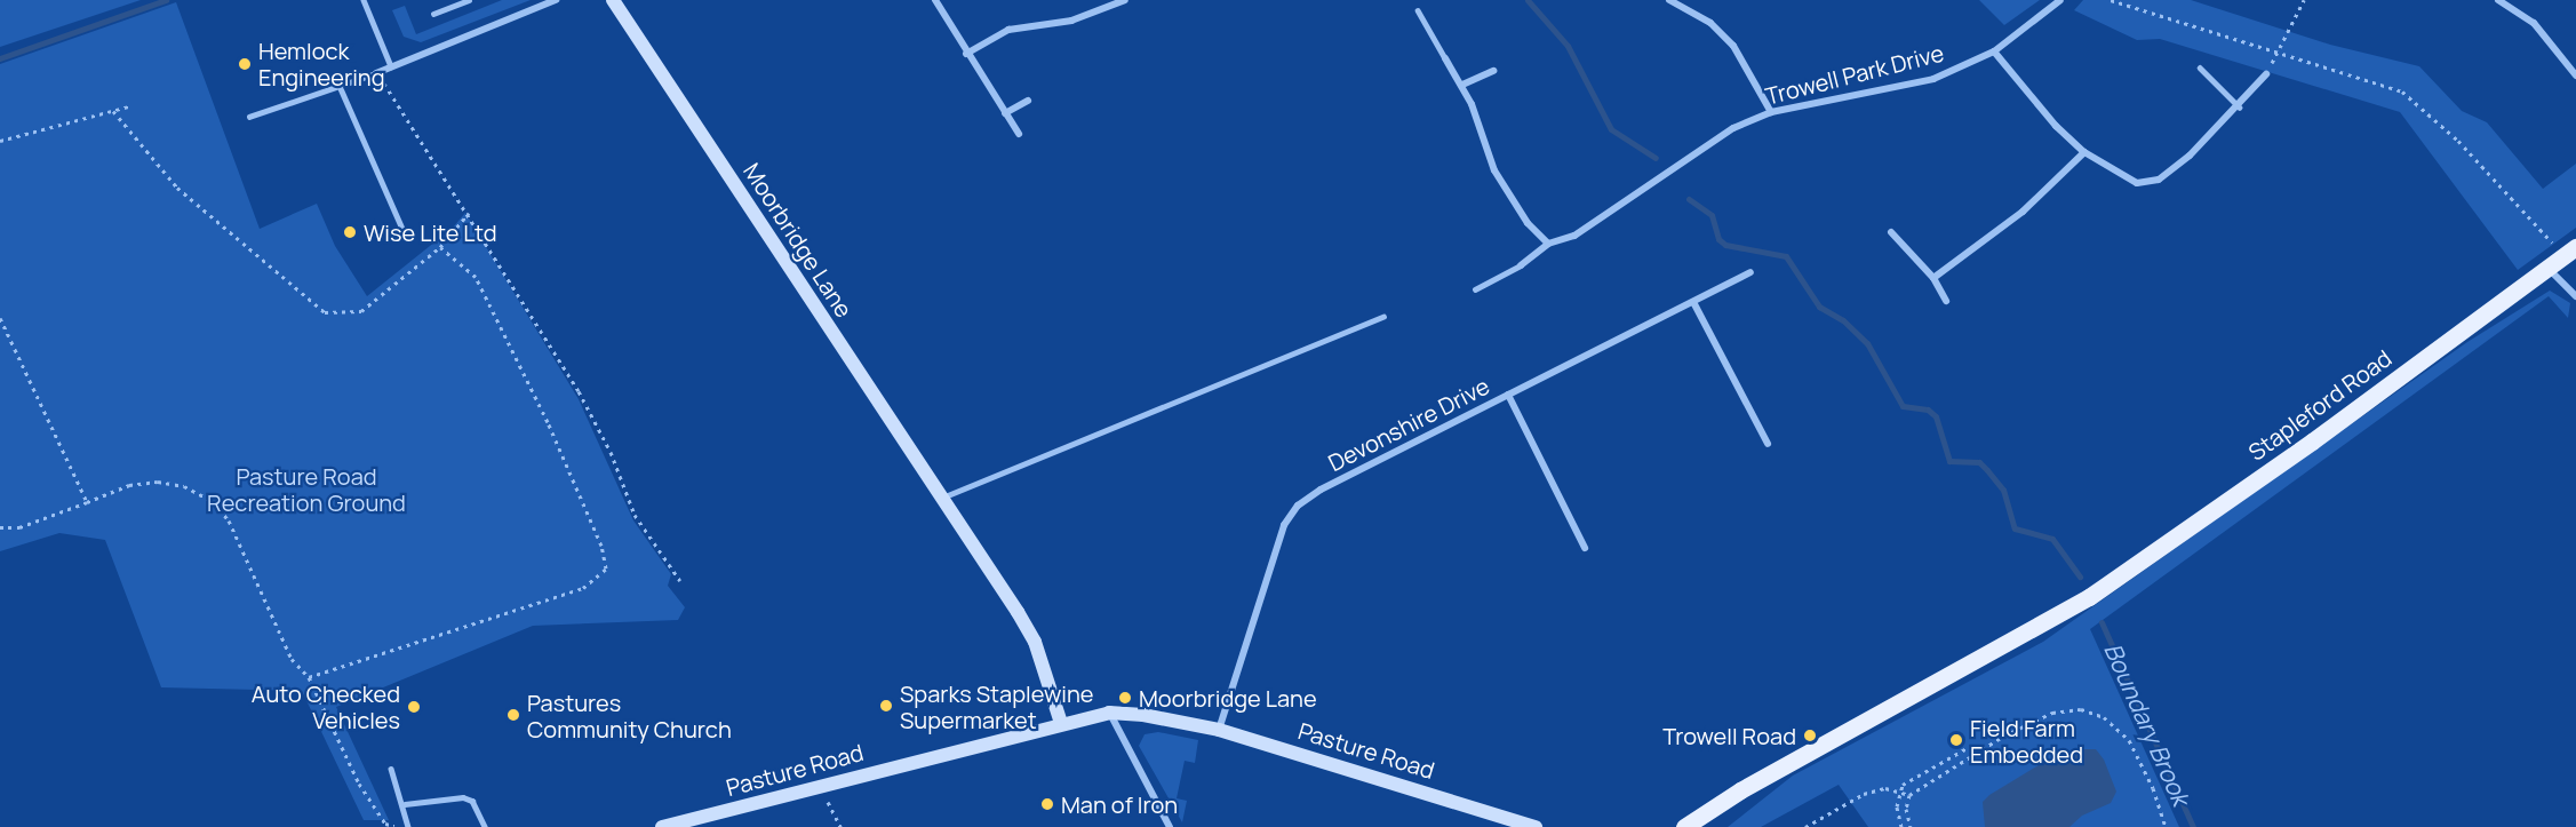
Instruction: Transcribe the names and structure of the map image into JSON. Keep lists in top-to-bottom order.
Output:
{
  "streets": {
    "main road": ["Moorbridge Lane", "Stapleford Road", "Pasture Road"],
    "street": ["Trowell Park Drive", "Devonshire Drive"]
  },
  "crossings": [
    ["Moorbridge Lane", "Pasture Road"],
    ["Devonshire Drive", "Pasture Road"]
  ],
  "water": ["Boundary Brook"],
  "parks": ["Pasture Road Recreation Ground"],
  "places": [
    "Hemlock Engineering",
    "Wise Lite Ltd",
    "Moorbridge Lane",
    "Sparks Staplewine Supermarket",
    "Auto Checked Vehicles",
    "Pastures Community Church",
    "Trowell Road",
    "Field Farm Embedded",
    "Man of Iron"
  ]
}
